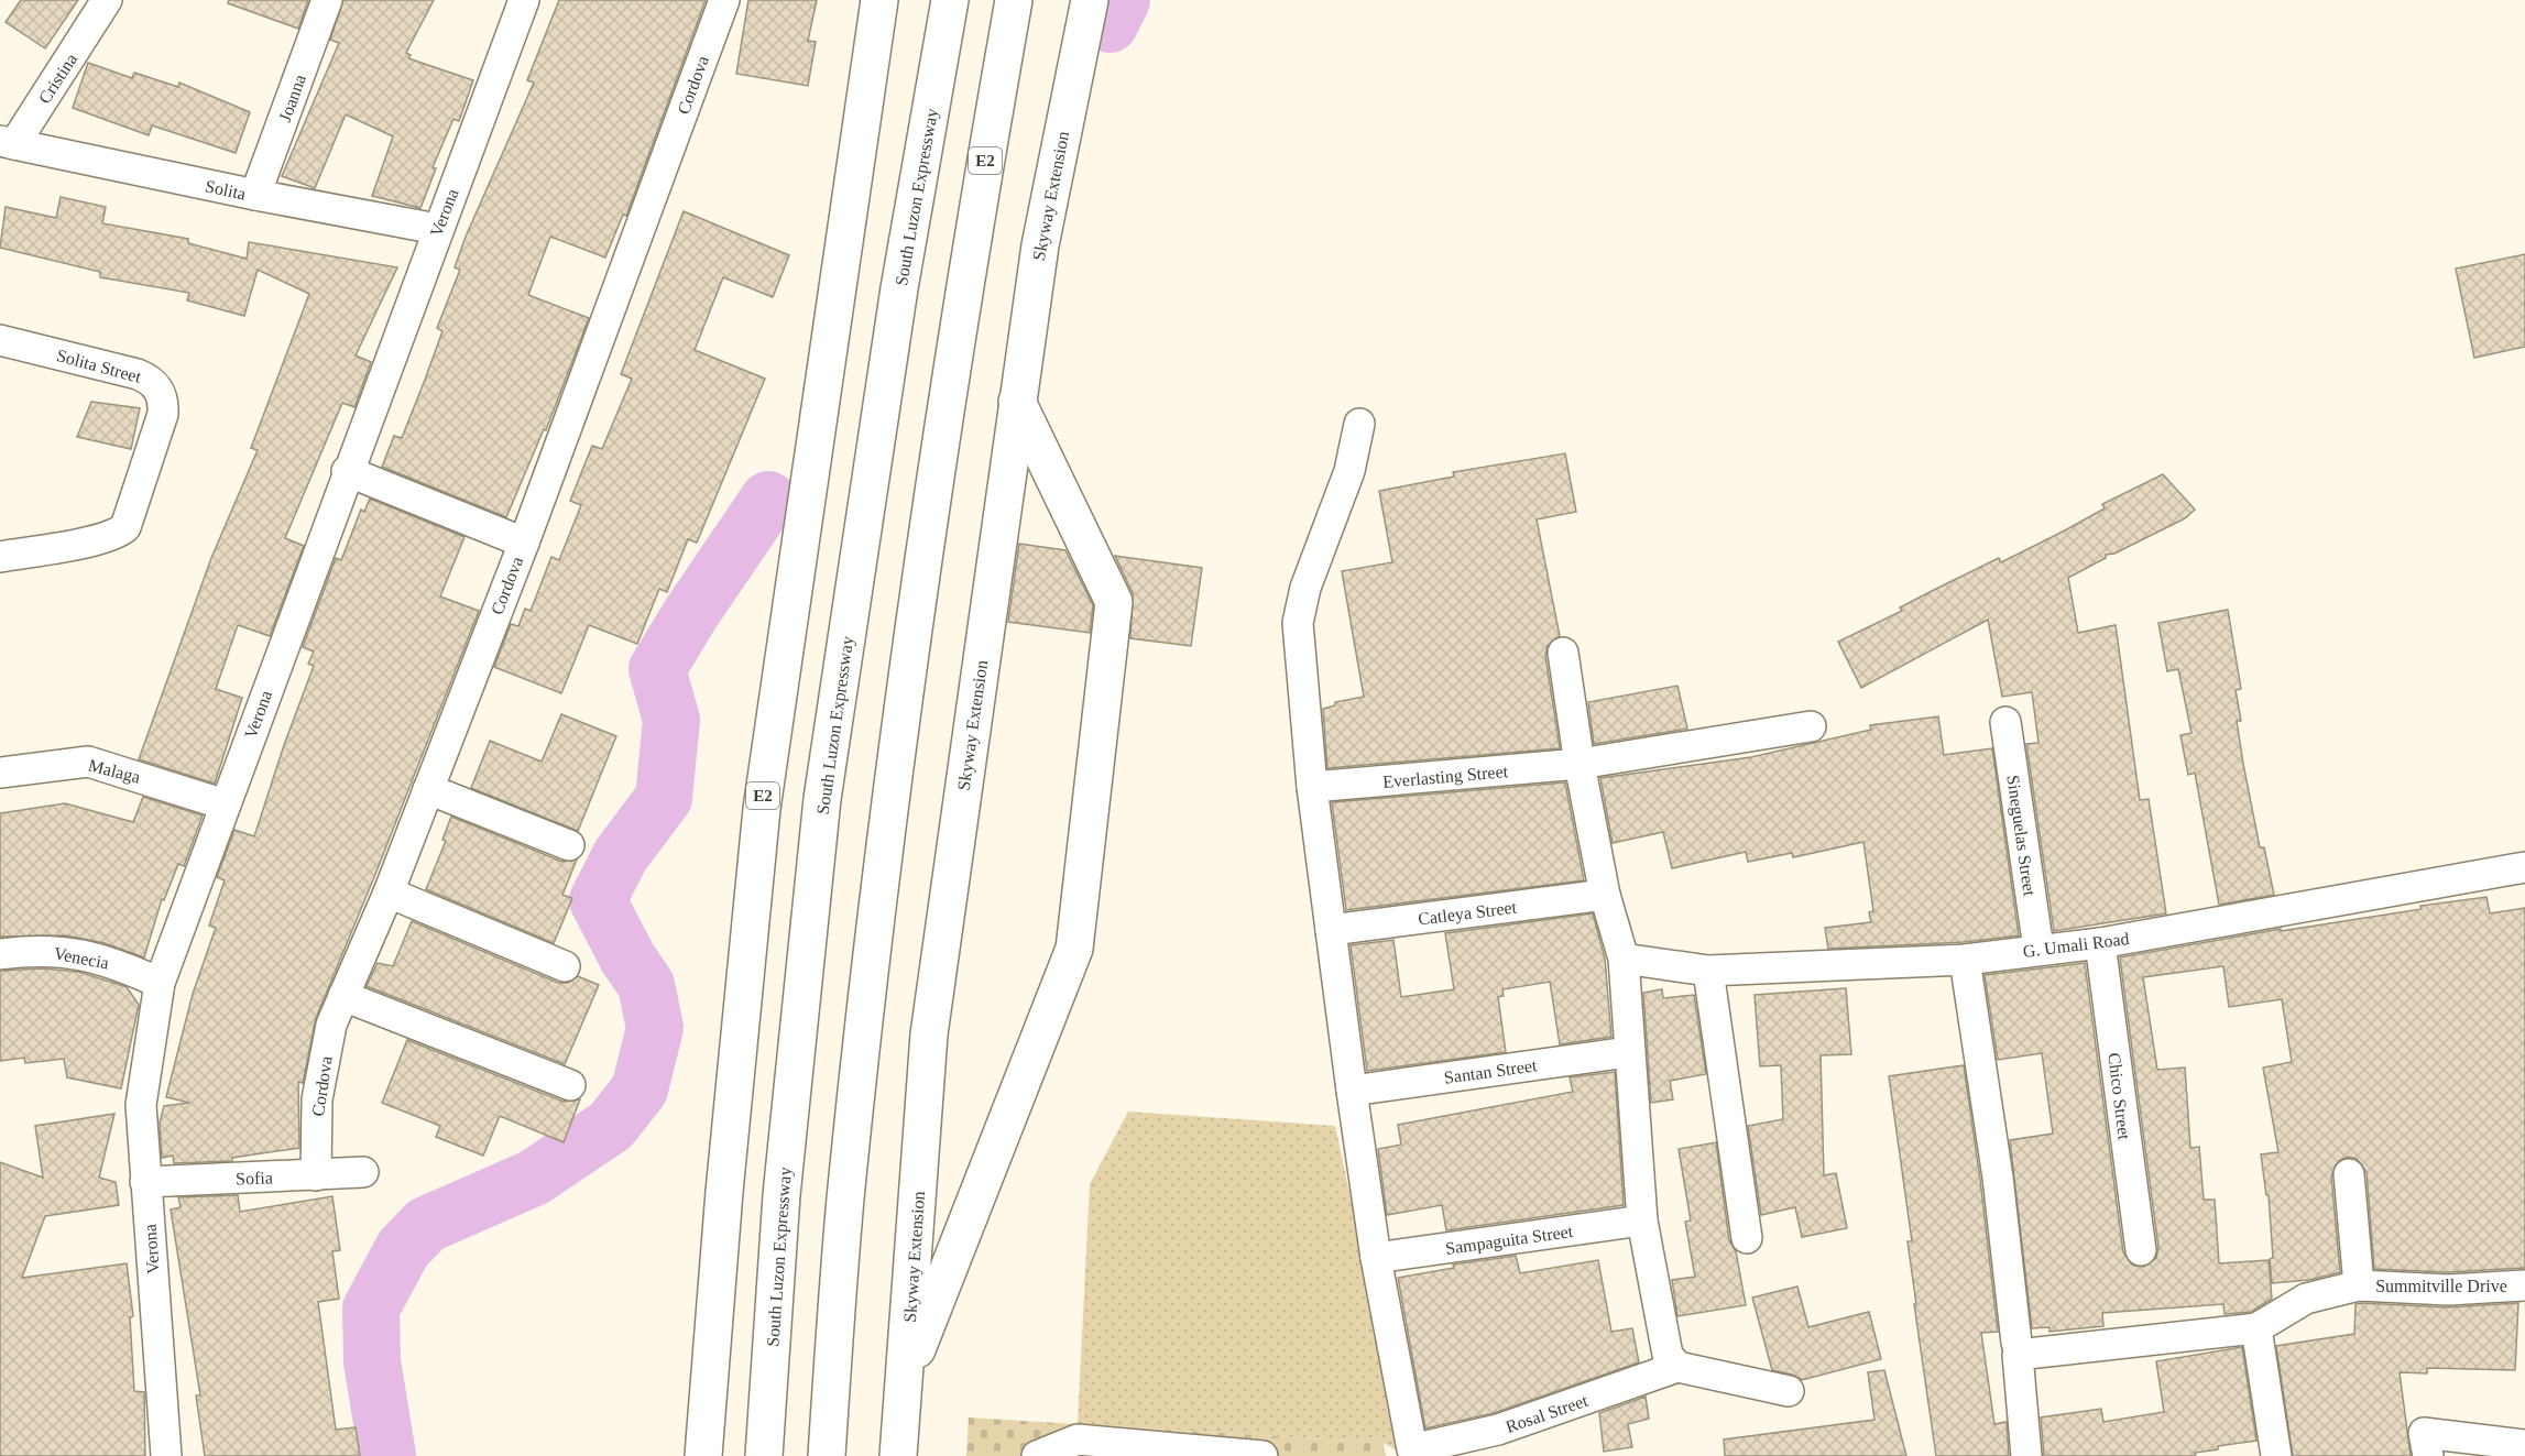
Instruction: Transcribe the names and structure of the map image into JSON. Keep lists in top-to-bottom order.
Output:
{
  "streets": {
    "highway": ["E2", "Skyway Extension", "South Luzon Expressway"],
    "street": [
      "Cristina",
      "Cordova",
      "Joanna",
      "Solita",
      "Verona",
      "Solita Street",
      "Malaga",
      "Everlasting Street",
      "Sineguelas Street",
      "Catleya Street",
      "G. Umali Road",
      "Venecia",
      "Santan Street",
      "Chico Street",
      "Sofia",
      "Sampaguita Street",
      "Summitville Drive",
      "Rosal Street"
    ]
  },
  "crossings": [
    ["Cristina", "Solita"],
    ["Cordova", "Sofia"],
    ["Joanna", "Solita"],
    ["Solita", "Verona"],
    ["Verona", "Malaga"],
    ["Verona", "Venecia"],
    ["Verona", "Sofia"],
    ["Sineguelas Street", "G. Umali Road"],
    ["G. Umali Road", "Chico Street"],
    ["Sampaguita Street", "Rosal Street"]
  ]
}
